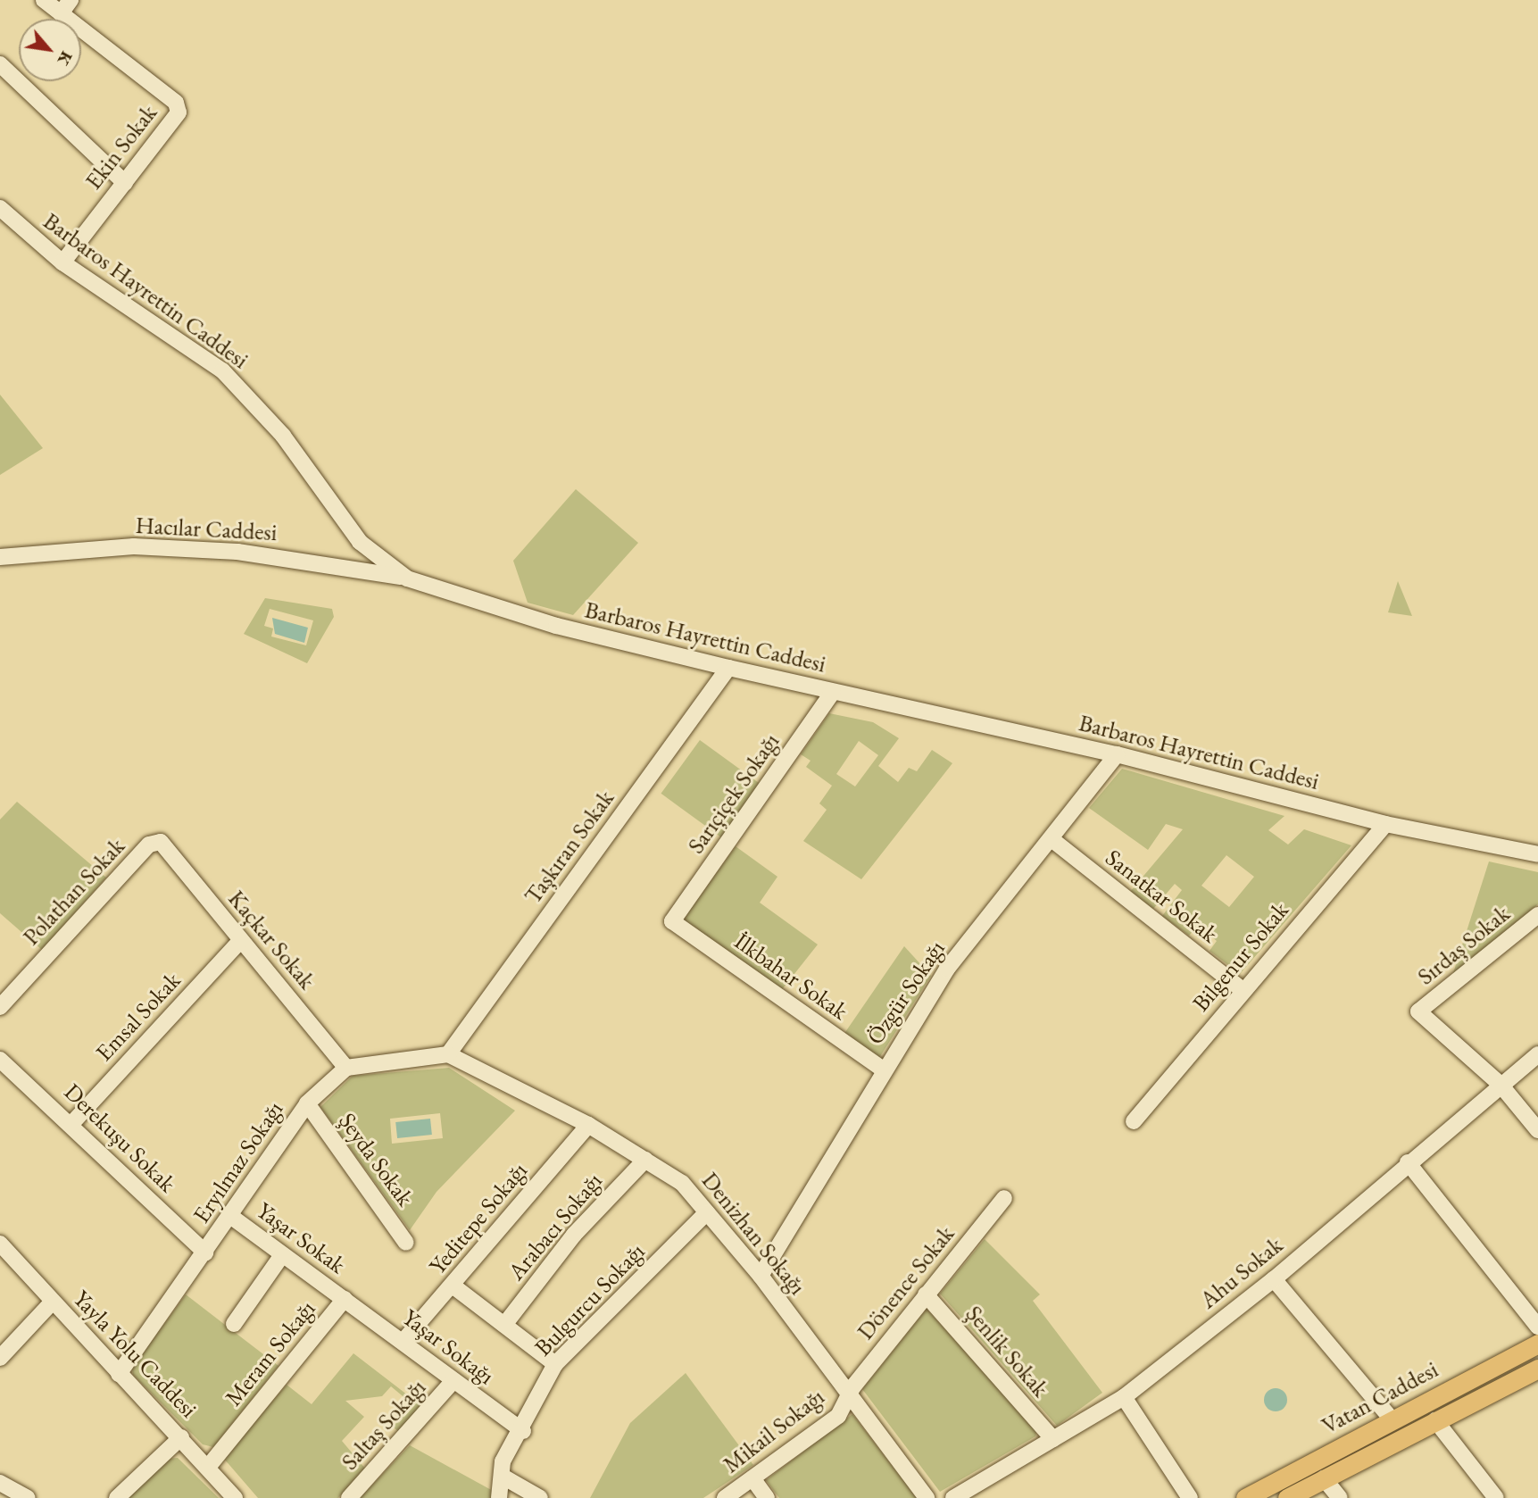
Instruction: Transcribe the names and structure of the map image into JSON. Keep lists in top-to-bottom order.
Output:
{
  "streets": {
    "main road": ["Vatan Caddesi"],
    "street": [
      "Ekin Sokak",
      "Barbaros Hayrettin Caddesi",
      "Hacılar Caddesi",
      "Sarıçiçek Sokağı",
      "Taşkıran Sokak",
      "Polathan Sokak",
      "Sanatkar Sokak",
      "Kaçkar Sokak",
      "Sırdaş Sokak",
      "Bilgenur Sokak",
      "İlkbahar Sokak",
      "Özgür Sokağı",
      "Emsal Sokak",
      "Derekuşu Sokak",
      "Şeyda Sokak",
      "Eryılmaz Sokağı",
      "Yeditepe Sokağı",
      "Arabacı Sokağı",
      "Denizhan Sokağı",
      "Yaşar Sokak",
      "Ahu Sokak",
      "Dönence Sokak",
      "Bulgurcu Sokağı",
      "Yaşar Sokağı",
      "Şenlik Sokak",
      "Meram Sokağı",
      "Yayla Yolu Caddesi",
      "Saltaş Sokağı",
      "Mikail Sokağı"
    ]
  },
  "crossings": [
    ["Ekin Sokak", "Barbaros Hayrettin Caddesi"],
    ["Barbaros Hayrettin Caddesi", "Hacılar Caddesi"],
    ["Barbaros Hayrettin Caddesi", "Sarıçiçek Sokağı"],
    ["Barbaros Hayrettin Caddesi", "Taşkıran Sokak"],
    ["Barbaros Hayrettin Caddesi", "Bilgenur Sokak"],
    ["Barbaros Hayrettin Caddesi", "Özgür Sokağı"],
    ["Sarıçiçek Sokağı", "İlkbahar Sokak"],
    ["Taşkıran Sokak", "Denizhan Sokağı"],
    ["Polathan Sokak", "Kaçkar Sokak"],
    ["Sanatkar Sokak", "Bilgenur Sokak"],
    ["Sanatkar Sokak", "Özgür Sokağı"],
    ["Kaçkar Sokak", "Emsal Sokak"],
    ["Kaçkar Sokak", "Eryılmaz Sokağı"],
    ["Sırdaş Sokak", "Ahu Sokak"],
    ["İlkbahar Sokak", "Özgür Sokağı"],
    ["Özgür Sokağı", "Denizhan Sokağı"],
    ["Emsal Sokak", "Derekuşu Sokak"],
    ["Derekuşu Sokak", "Eryılmaz Sokağı"],
    ["Şeyda Sokak", "Eryılmaz Sokağı"],
    ["Eryılmaz Sokağı", "Yaşar Sokak"],
    ["Eryılmaz Sokağı", "Yayla Yolu Caddesi"],
    ["Yeditepe Sokağı", "Denizhan Sokağı"],
    ["Yeditepe Sokağı", "Yaşar Sokağı"],
    ["Arabacı Sokağı", "Denizhan Sokağı"],
    ["Denizhan Sokağı", "Dönence Sokak"],
    ["Denizhan Sokağı", "Bulgurcu Sokağı"],
    ["Denizhan Sokağı", "Mikail Sokağı"],
    ["Yaşar Sokak", "Yaşar Sokağı"],
    ["Yaşar Sokak", "Meram Sokağı"],
    ["Ahu Sokak", "Şenlik Sokak"],
    ["Dönence Sokak", "Şenlik Sokak"],
    ["Dönence Sokak", "Mikail Sokağı"],
    ["Bulgurcu Sokağı", "Yaşar Sokağı"],
    ["Yaşar Sokağı", "Meram Sokağı"],
    ["Yaşar Sokağı", "Saltaş Sokağı"],
    ["Meram Sokağı", "Yayla Yolu Caddesi"]
  ],
  "north": "bottom right"
}
